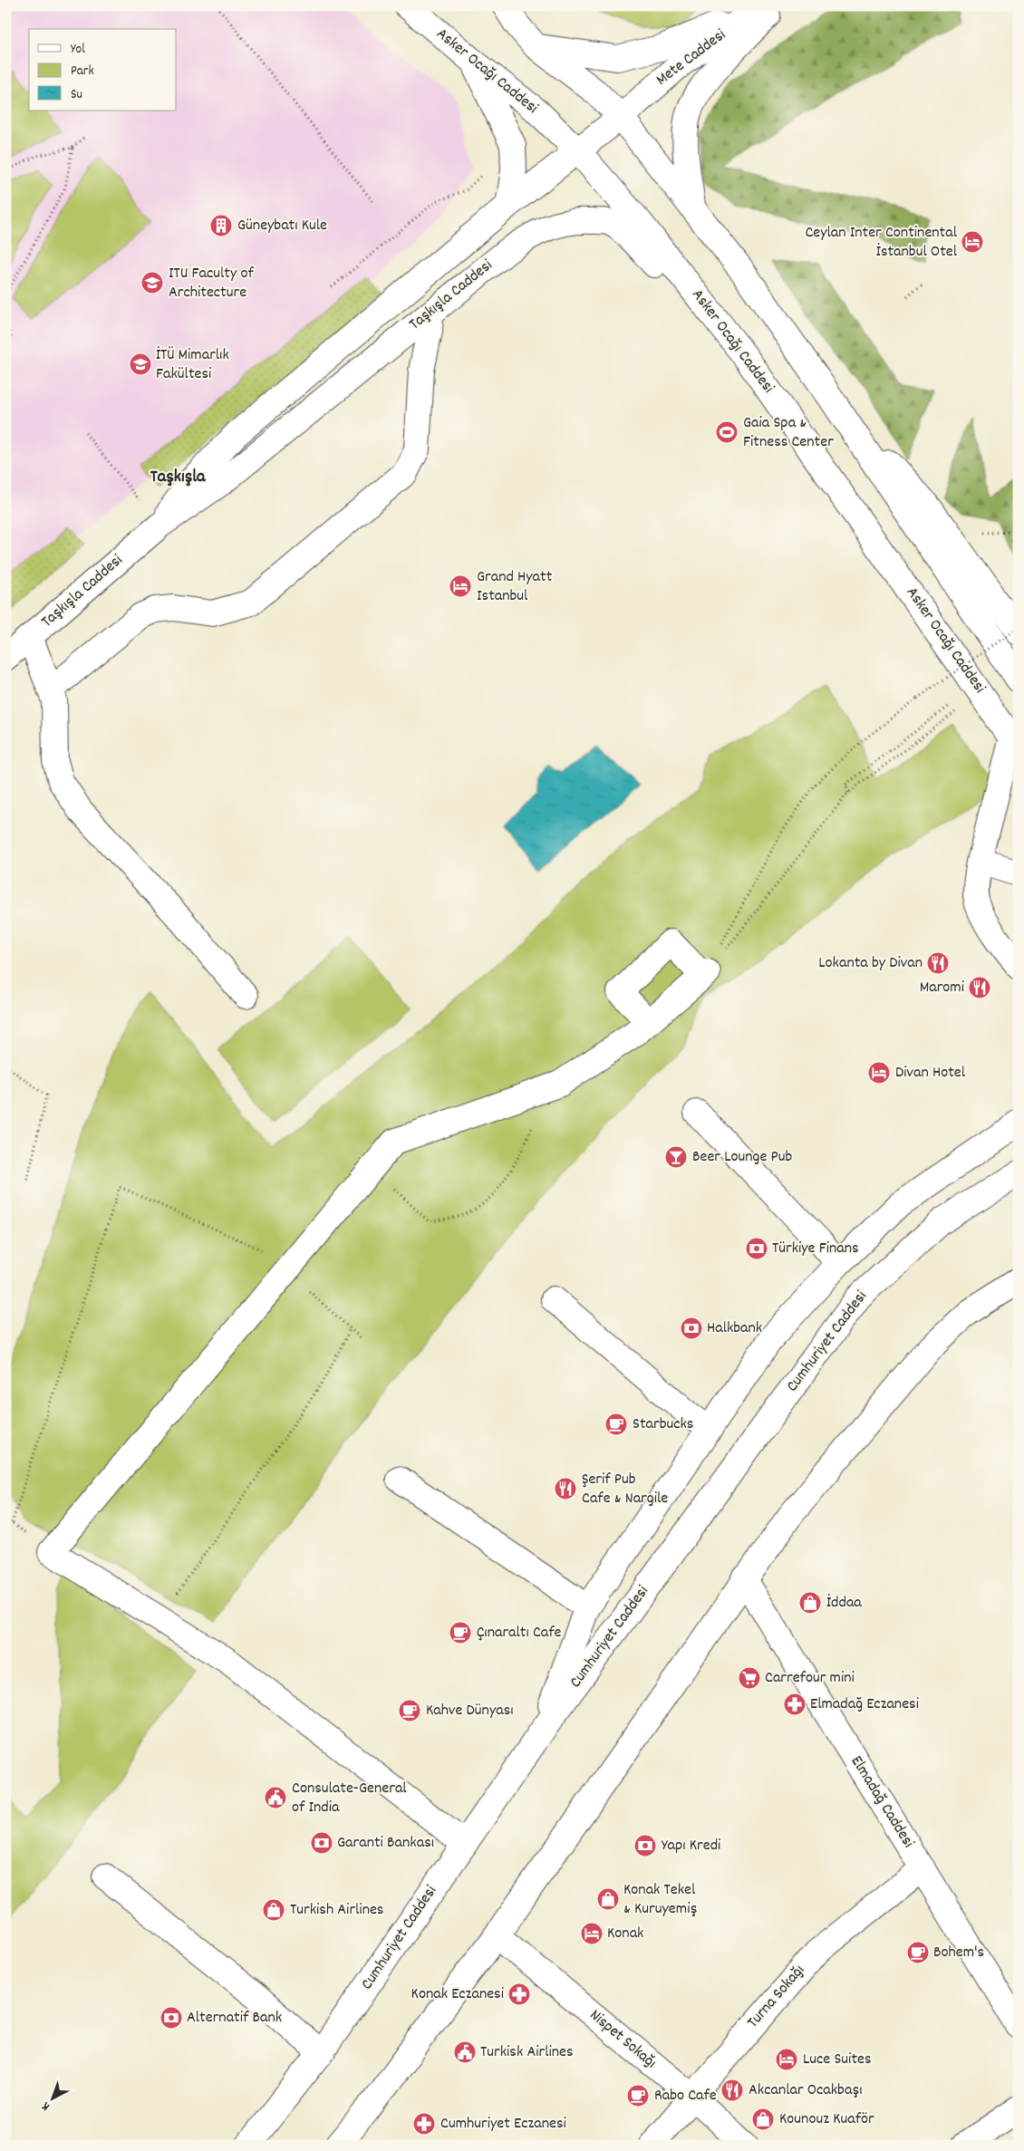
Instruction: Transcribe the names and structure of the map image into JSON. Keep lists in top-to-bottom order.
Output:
{
  "streets": {
    "main road": [
      "Mete Caddesi",
      "Asker Ocağı Caddesi",
      "Taşkışla Caddesi",
      "Cumhuriyet Caddesi",
      "Elmadağ Caddesi",
      "Turna Sokağı",
      "Nispet Sokağı"
    ]
  },
  "crossings": [
    ["Mete Caddesi", "Taşkışla Caddesi"],
    ["Asker Ocağı Caddesi", "Taşkışla Caddesi"],
    ["Elmadağ Caddesi", "Turna Sokağı"],
    ["Turna Sokağı", "Nispet Sokağı"]
  ],
  "districts": ["Taşkışla"],
  "places": {
    "building": ["Güneybatı Kule"],
    "hotel": [
      "Ceylan Inter Continental İstanbul Otel",
      "Grand Hyatt Istanbul",
      "Divan Hotel",
      "Konak",
      "Luce Suites"
    ],
    "school or university": ["ITU Faculty of Architecture", "İTÜ Mimarlık Fakültesi"],
    "sports": ["Gaia Spa & Fitness Center"],
    "restaurant": [
      "Lokanta by Divan",
      "Maromi",
      "Şerif Pub Cafe & Nargile",
      "Akcanlar Ocakbaşı"
    ],
    "bar": ["Beer Lounge Pub"],
    "bank": [
      "Türkiye Finans",
      "Halkbank",
      "Garanti Bankası",
      "Yapı Kredi",
      "Alternatif Bank"
    ],
    "cafe": [
      "Starbucks",
      "Çınaraltı Cafe",
      "Kahve Dünyası",
      "Bohem's",
      "Rabo Cafe"
    ],
    "shop": [
      "İddaa",
      "Konak Tekel & Kuruyemiş",
      "Turkish Airlines",
      "Kounouz Kuaför"
    ],
    "supermarket": ["Carrefour mini"],
    "pharmacy": ["Elmadağ Eczanesi", "Konak Eczanesi", "Cumhuriyet Eczanesi"],
    "public building": ["Consulate-General of India", "Turkisk Airlines"]
  },
  "legend": ["Yol", "Park", "Su"],
  "north": "bottom left"
}
